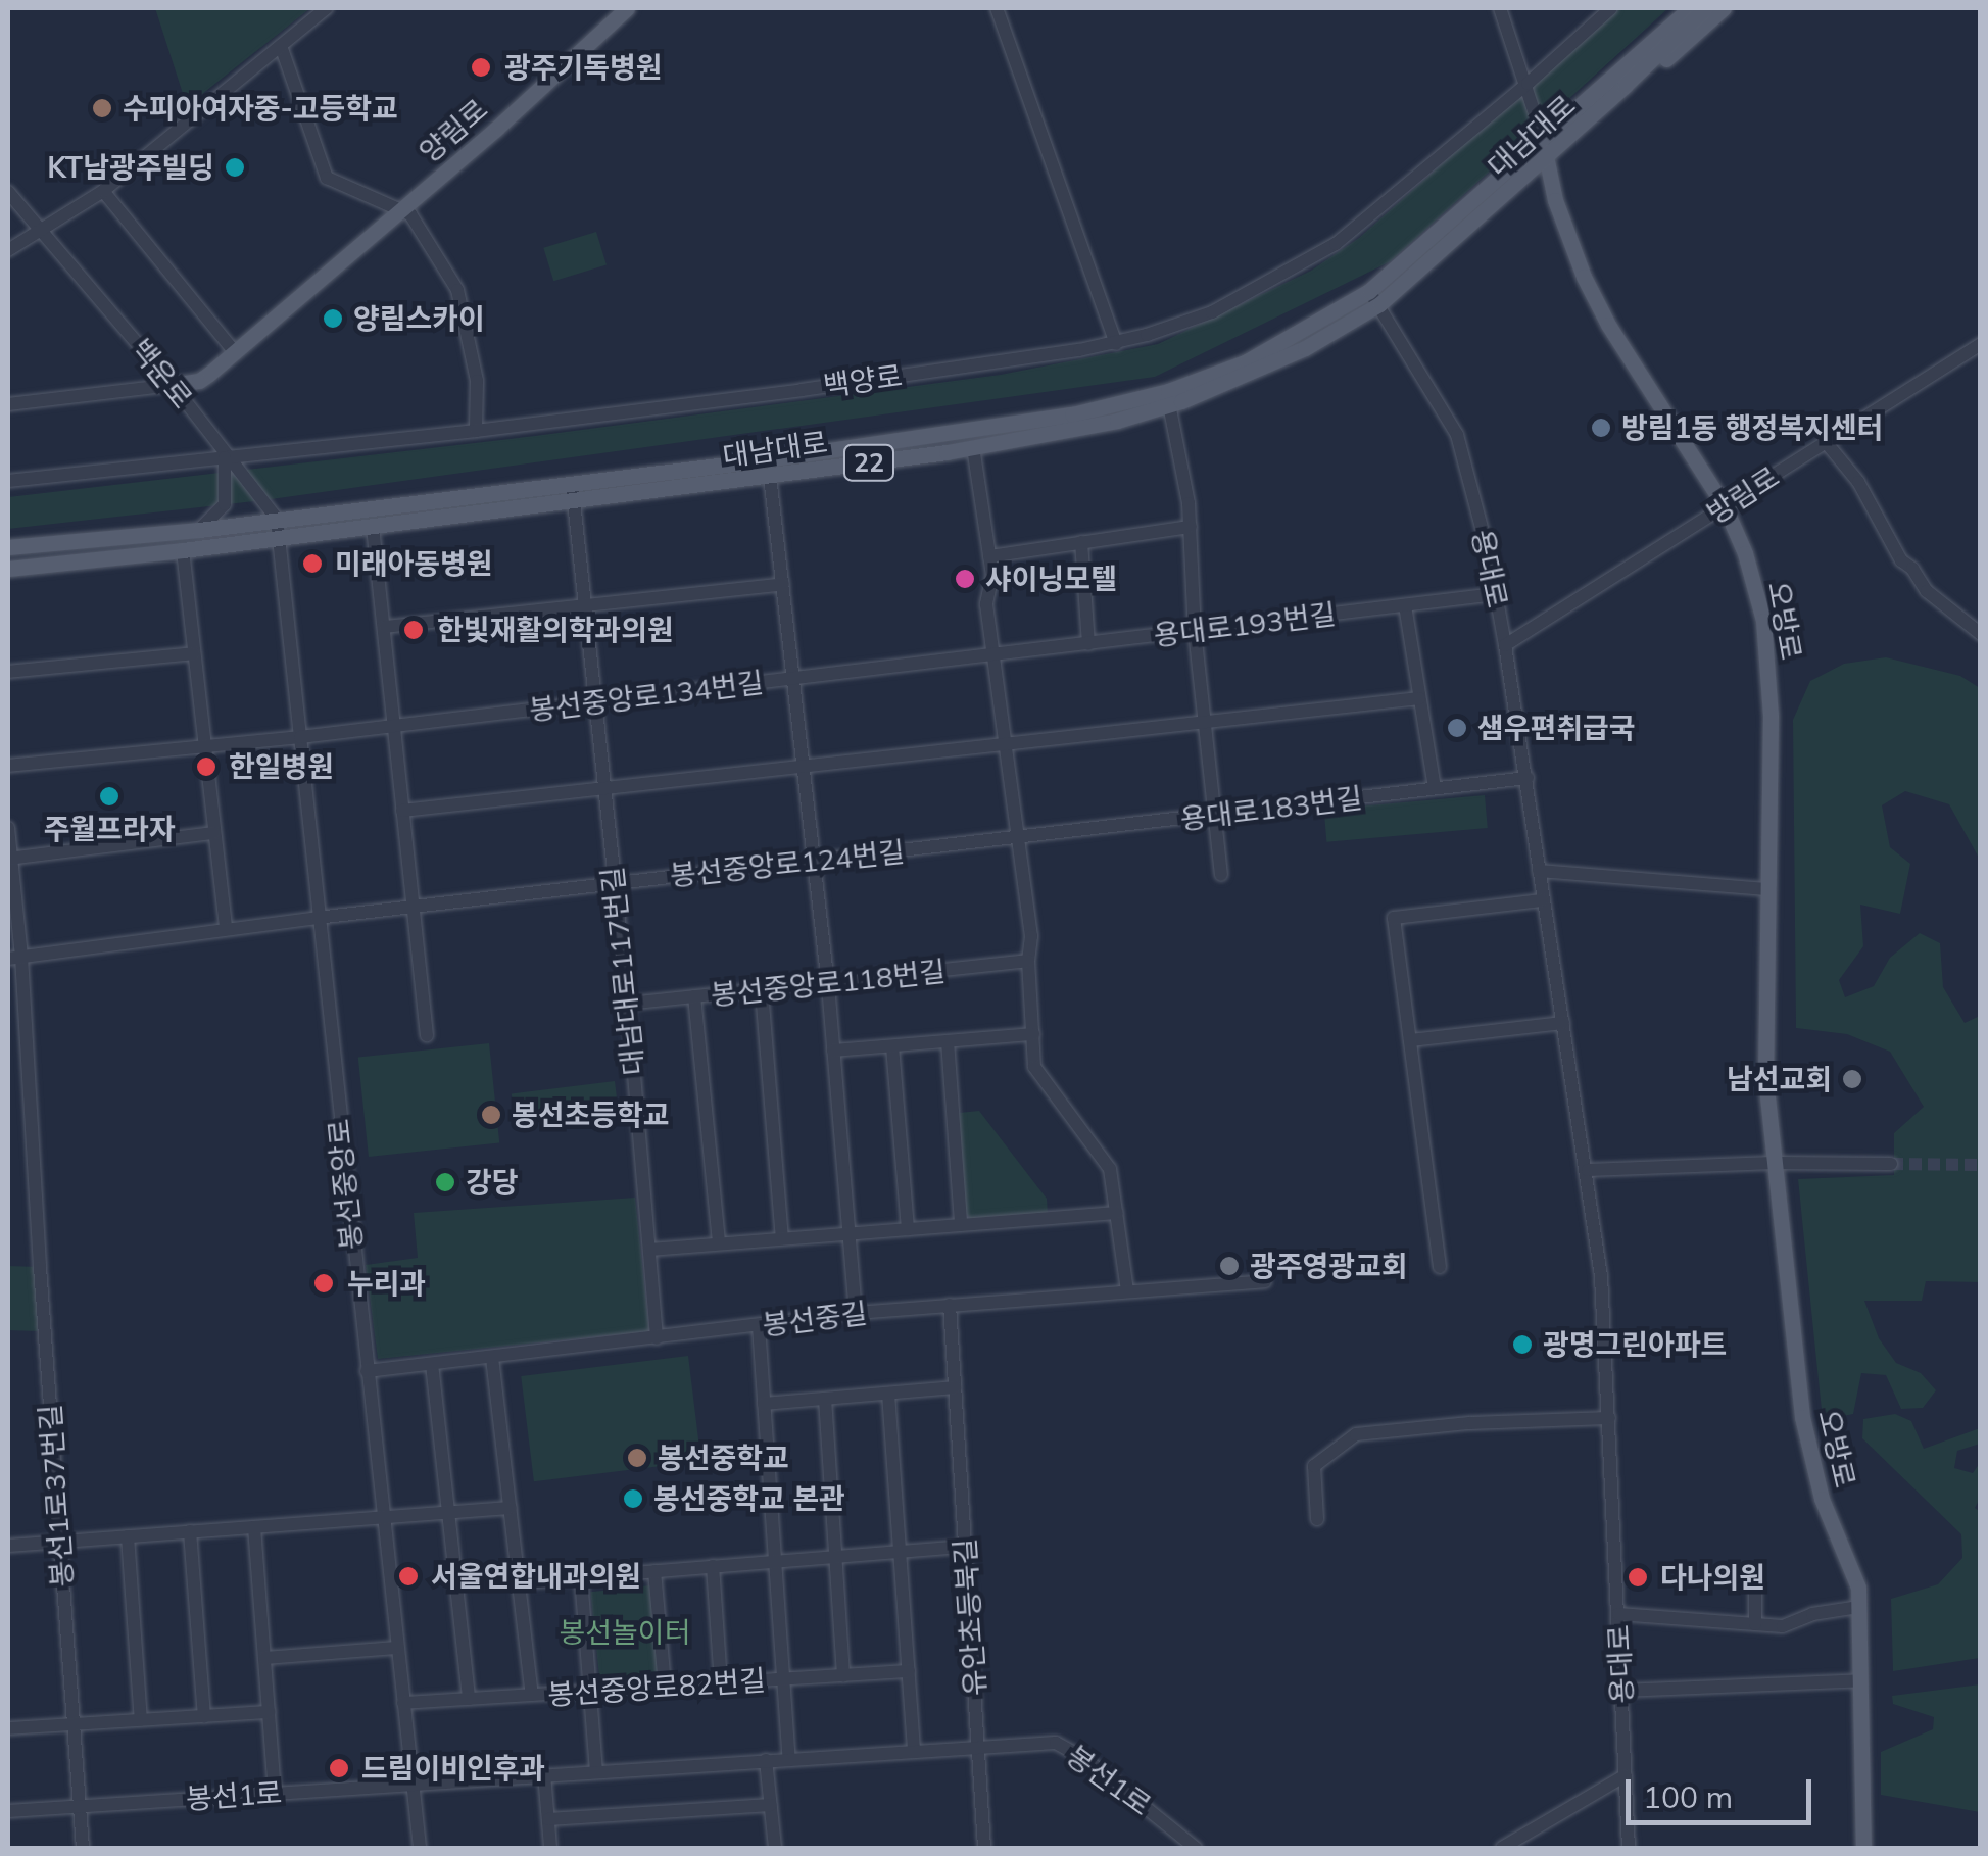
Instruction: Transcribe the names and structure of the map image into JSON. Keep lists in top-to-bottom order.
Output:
{
  "streets": {
    "main road": [
      "양림로",
      "대남대로",
      "22",
      "오방로"
    ],
    "street": [
      "백운로",
      "백양로",
      "방림로",
      "용대로",
      "용대로193번길",
      "봉선중앙로134번길",
      "용대로183번길",
      "봉선중앙로124번길",
      "대남대로117번길",
      "봉선중앙로118번길",
      "봉선중앙로",
      "봉선중길",
      "봉선1로37번길",
      "유안초등북길",
      "봉선중앙로82번길",
      "봉선1로"
    ]
  },
  "crossings": [
    ["양림로", "백운로"],
    ["대남대로", "백운로"],
    ["대남대로", "용대로"],
    ["대남대로", "오방로"],
    ["대남대로", "대남대로117번길"],
    ["대남대로", "봉선중앙로"],
    ["백운로", "백양로"],
    ["백운로", "봉선중앙로"],
    ["방림로", "용대로"],
    ["방림로", "오방로"],
    ["용대로", "용대로193번길"],
    ["용대로", "용대로183번길"],
    ["용대로193번길", "봉선중앙로134번길"],
    ["봉선중앙로134번길", "대남대로117번길"],
    ["봉선중앙로134번길", "봉선중앙로"],
    ["용대로183번길", "봉선중앙로124번길"],
    ["봉선중앙로124번길", "대남대로117번길"],
    ["봉선중앙로124번길", "봉선중앙로"],
    ["봉선중앙로124번길", "봉선1로37번길"],
    ["대남대로117번길", "봉선중앙로118번길"],
    ["대남대로117번길", "봉선중길"],
    ["봉선중앙로", "봉선중길"],
    ["봉선중앙로", "봉선중앙로82번길"],
    ["봉선중앙로", "봉선1로"],
    ["봉선중길", "유안초등북길"],
    ["봉선1로37번길", "봉선1로"],
    ["유안초등북길", "봉선1로"]
  ],
  "parks": ["봉선놀이터"],
  "places": [
    "광주기독병원",
    "수피아여자중-고등학교",
    "KT남광주빌딩",
    "양림스카이",
    "방림1동 행정복지센터",
    "미래아동병원",
    "샤이닝모텔",
    "한빛재활의학과의원",
    "샘우편취급국",
    "한일병원",
    "주월프라자",
    "남선교회",
    "봉선초등학교",
    "강당",
    "광주영광교회",
    "누리과",
    "광명그린아파트",
    "봉선중학교",
    "봉선중학교 본관",
    "서울연합내과의원",
    "다나의원",
    "드림이비인후과"
  ],
  "scale_bar": "100 m"
}
